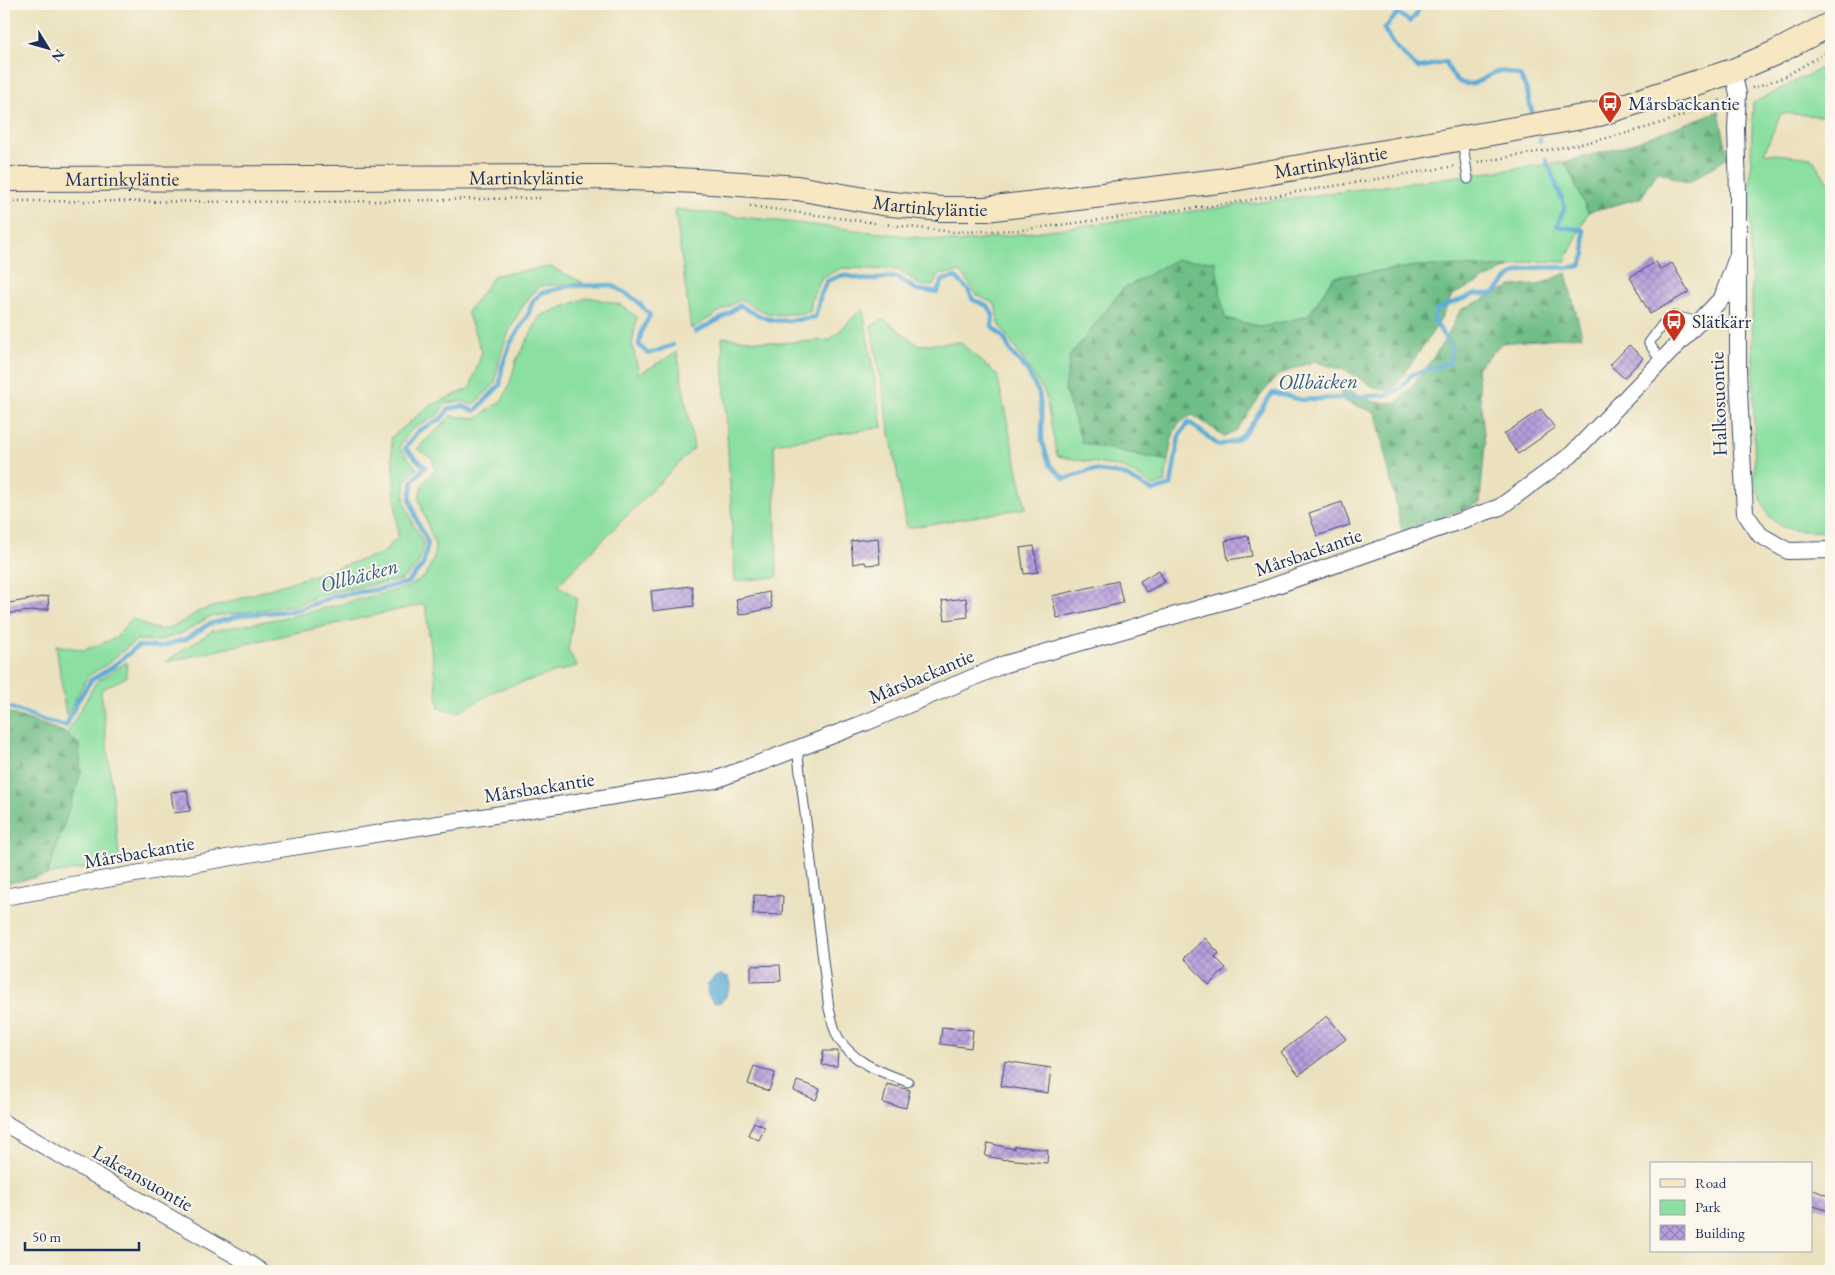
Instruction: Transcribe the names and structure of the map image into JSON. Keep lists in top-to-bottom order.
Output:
{
  "streets": {
    "street": [
      "Martinkyläntie",
      "Halkosuontie",
      "Mårsbackantie",
      "Lakeansuontie"
    ]
  },
  "crossings": [
    ["Martinkyläntie", "Halkosuontie"],
    ["Halkosuontie", "Mårsbackantie"]
  ],
  "water": ["Ollbäcken"],
  "places": {
    "bus stop": ["Mårsbackantie", "Slätkärr"]
  },
  "legend": ["Road", "Park", "Building"],
  "scale_bar": "50 m",
  "north": "bottom right"
}
